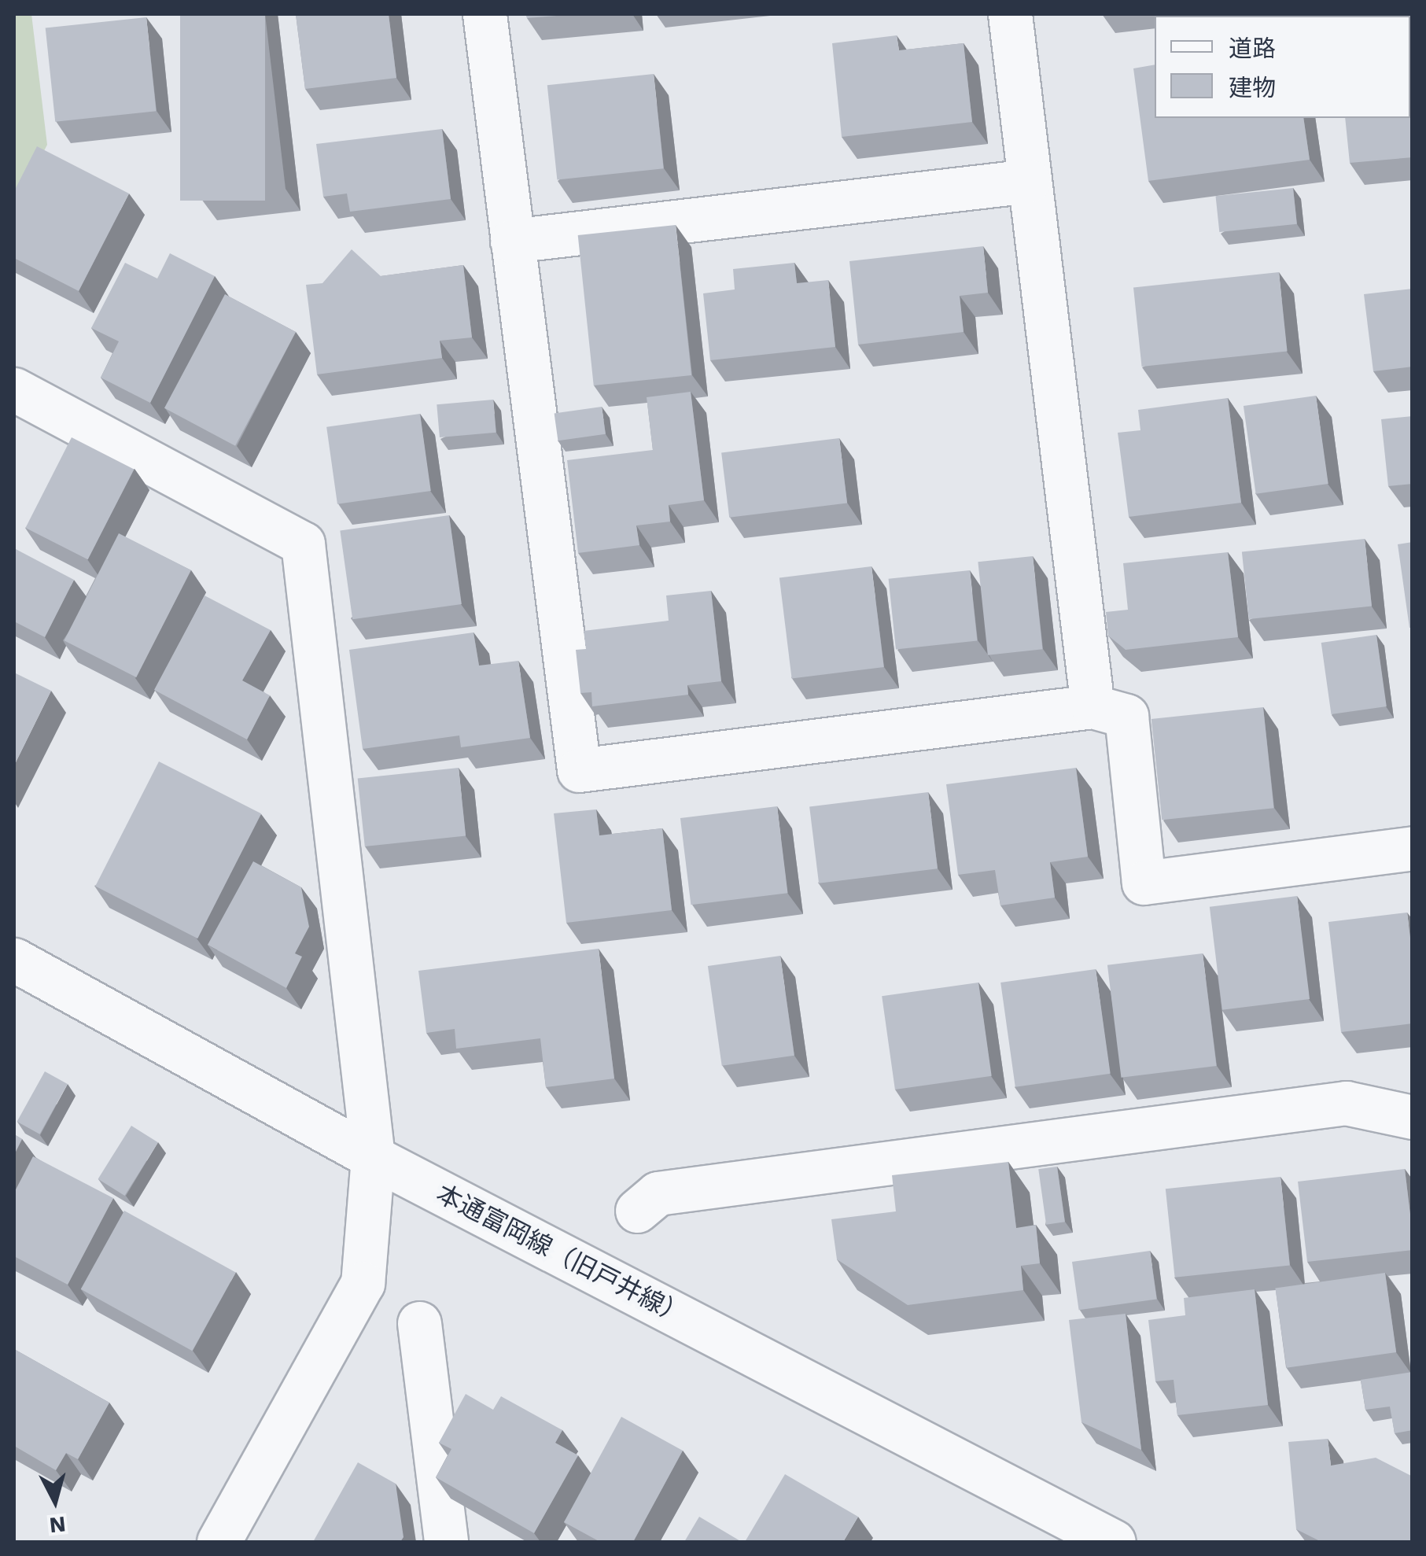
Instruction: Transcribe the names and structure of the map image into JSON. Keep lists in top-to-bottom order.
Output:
{
  "streets": {
    "street": ["本通富岡線（旧戸井線）"]
  },
  "legend": ["道路", "建物"],
  "north": "bottom"
}
